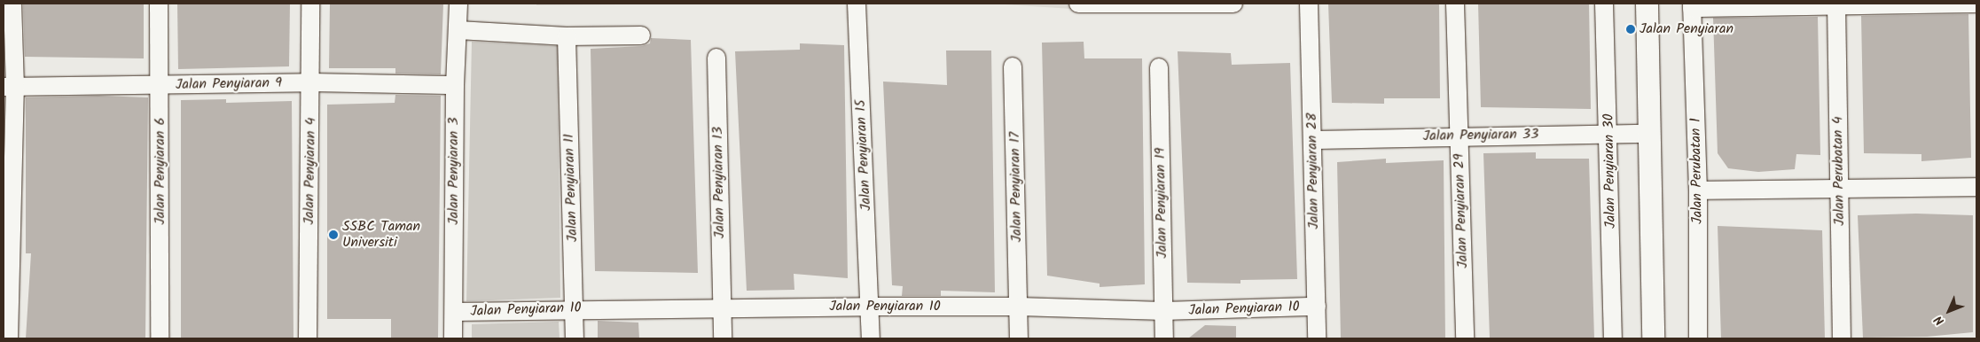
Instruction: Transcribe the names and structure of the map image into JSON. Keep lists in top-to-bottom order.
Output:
{
  "streets": {
    "street": [
      "Jalan Penyiaran 9",
      "Jalan Penyiaran 33",
      "Jalan Penyiaran 15",
      "Jalan Penyiaran 6",
      "Jalan Penyiaran 4",
      "Jalan Penyiaran 3",
      "Jalan Penyiaran 28",
      "Jalan Penyiaran 30",
      "Jalan Perubatan 1",
      "Jalan Perubatan 4",
      "Jalan Penyiaran 13",
      "Jalan Penyiaran 17",
      "Jalan Penyiaran 11",
      "Jalan Penyiaran 19",
      "Jalan Penyiaran 29",
      "Jalan Penyiaran 10"
    ]
  },
  "crossings": [
    ["Jalan Penyiaran 9", "Jalan Penyiaran 6"],
    ["Jalan Penyiaran 9", "Jalan Penyiaran 4"],
    ["Jalan Penyiaran 9", "Jalan Penyiaran 3"],
    ["Jalan Penyiaran 33", "Jalan Penyiaran 28"],
    ["Jalan Penyiaran 33", "Jalan Penyiaran 30"],
    ["Jalan Penyiaran 33", "Jalan Penyiaran 29"],
    ["Jalan Penyiaran 15", "Jalan Penyiaran 10"],
    ["Jalan Penyiaran 3", "Jalan Penyiaran 10"],
    ["Jalan Penyiaran 28", "Jalan Penyiaran 10"],
    ["Jalan Penyiaran 13", "Jalan Penyiaran 10"],
    ["Jalan Penyiaran 17", "Jalan Penyiaran 10"],
    ["Jalan Penyiaran 11", "Jalan Penyiaran 10"],
    ["Jalan Penyiaran 19", "Jalan Penyiaran 10"]
  ],
  "places": ["Jalan Penyiaran", "SSBC Taman Universiti"],
  "north": "bottom left"
}
